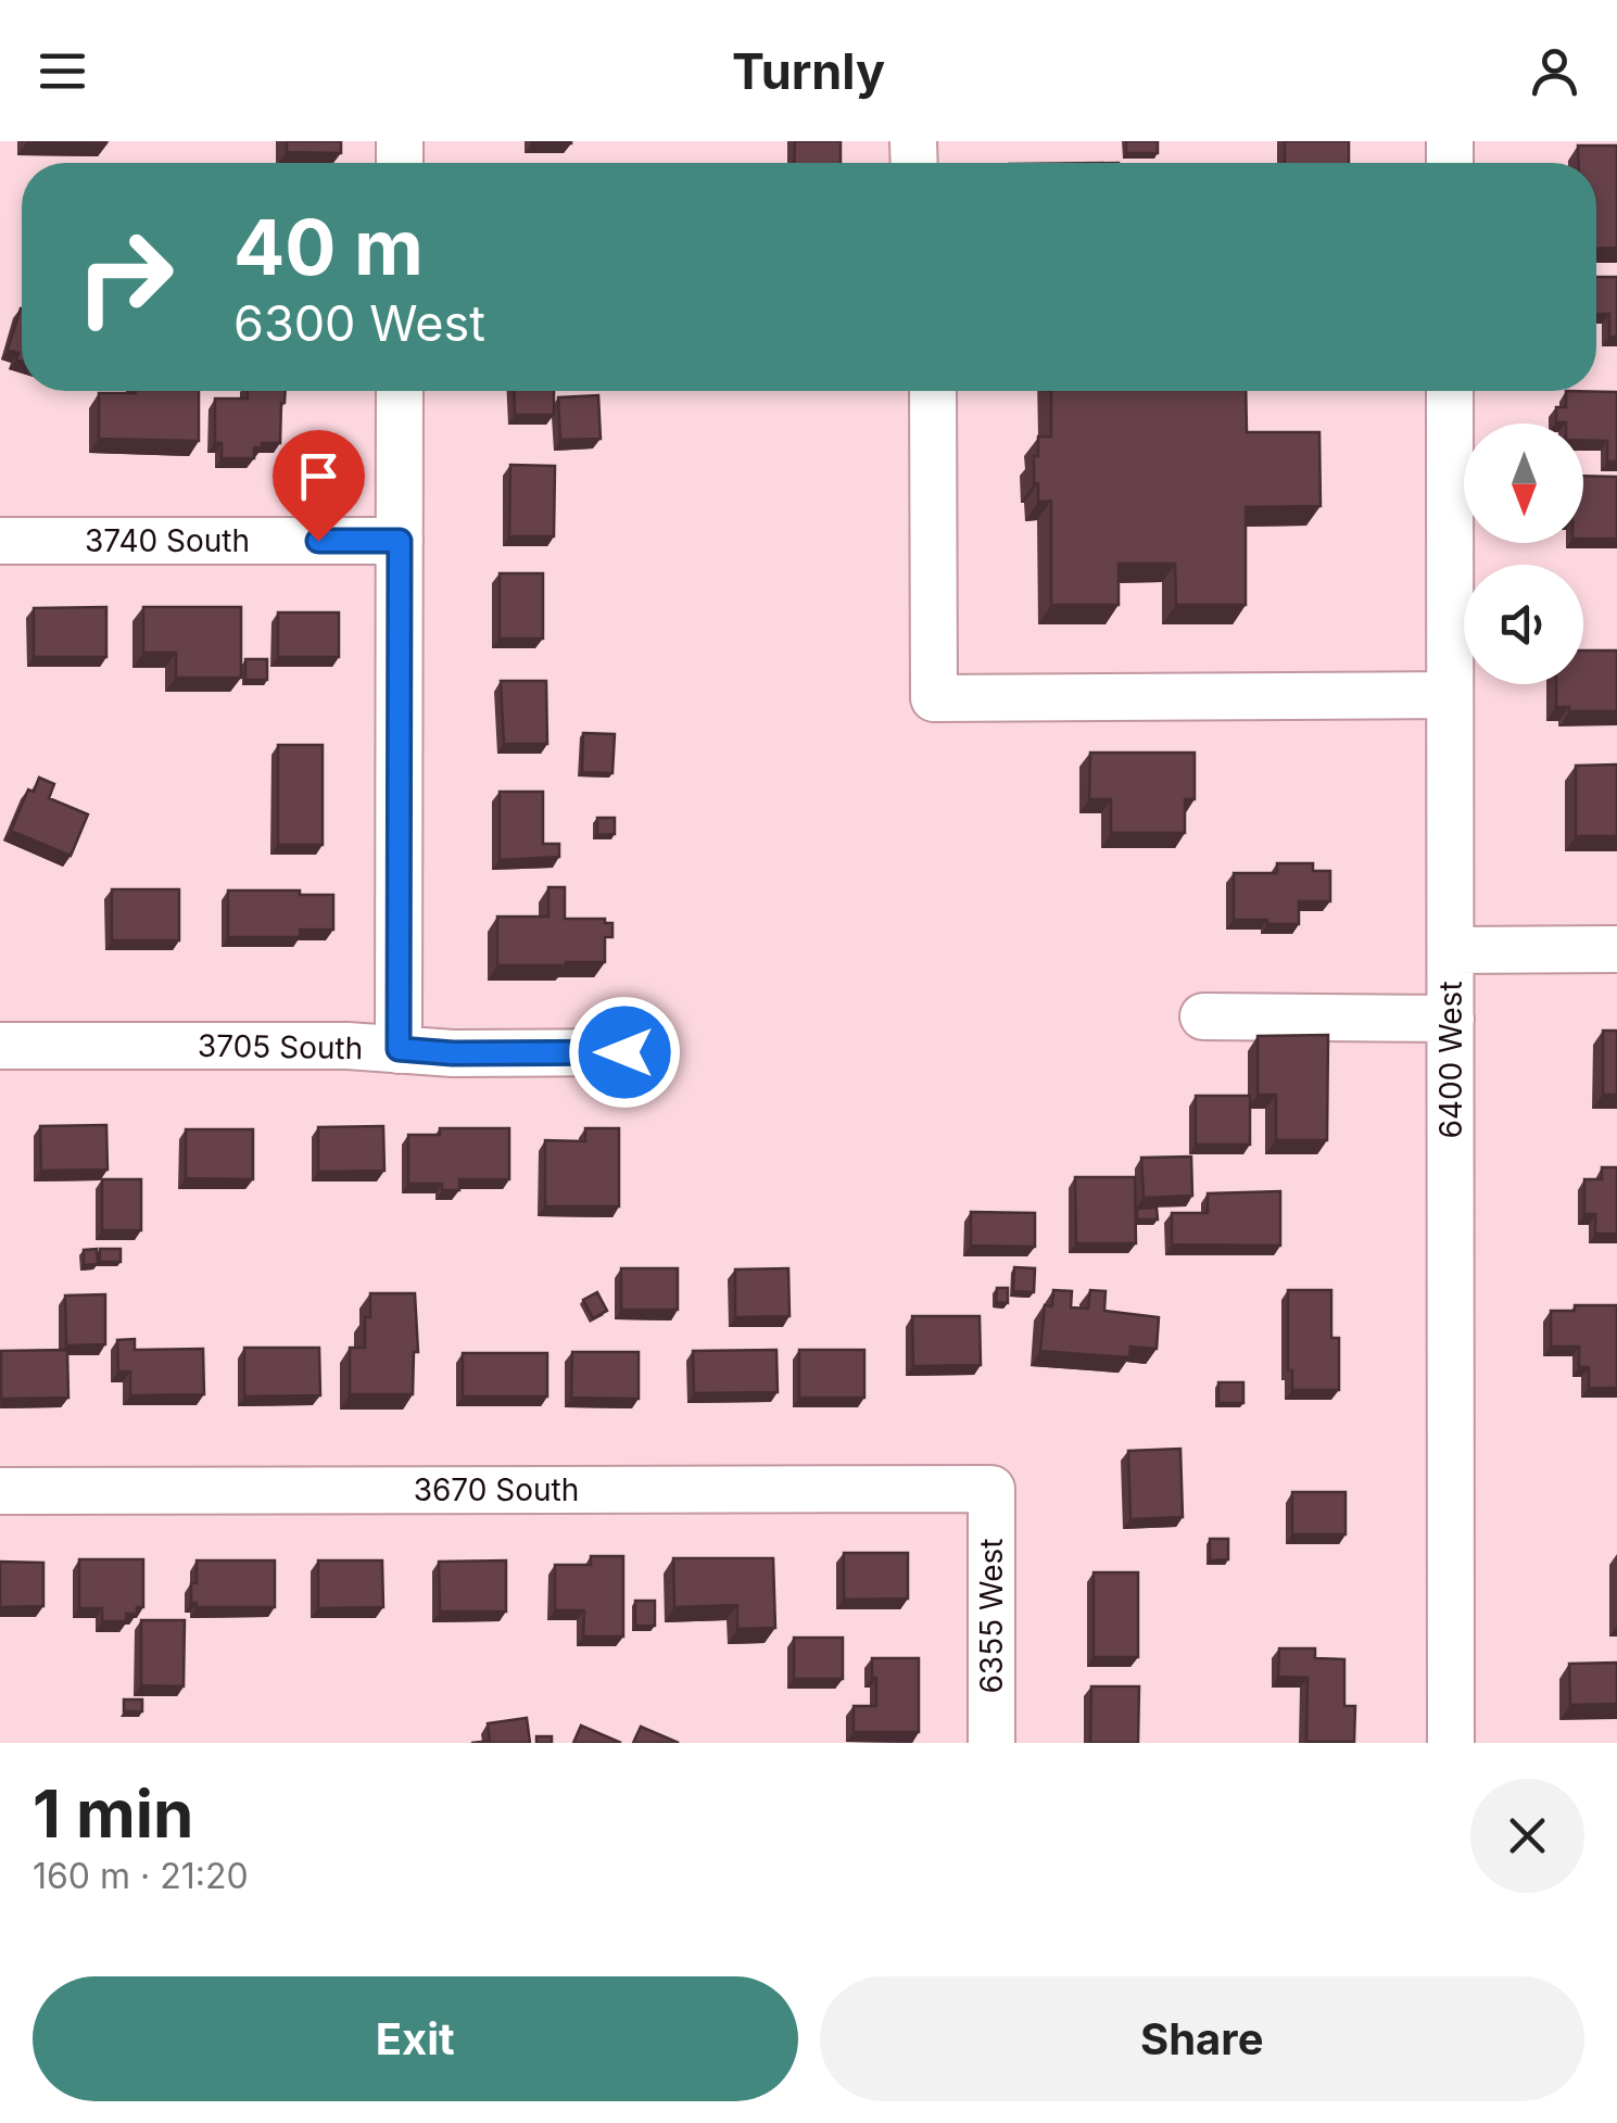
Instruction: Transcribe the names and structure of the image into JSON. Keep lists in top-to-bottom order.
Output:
{
  "streets": {
    "street": [
      "3740 South",
      "3705 South",
      "6400 West",
      "3670 South",
      "6355 West"
    ]
  },
  "crossings": [
    ["3670 South", "6355 West"]
  ],
  "north": "bottom",
  "page": {
    "header": "Turnly",
    "turn": ["40 m", "6300 West"],
    "heading": ["1 min", "160 m · 21:20"],
    "buttons": ["Exit", "Share"]
  }
}
